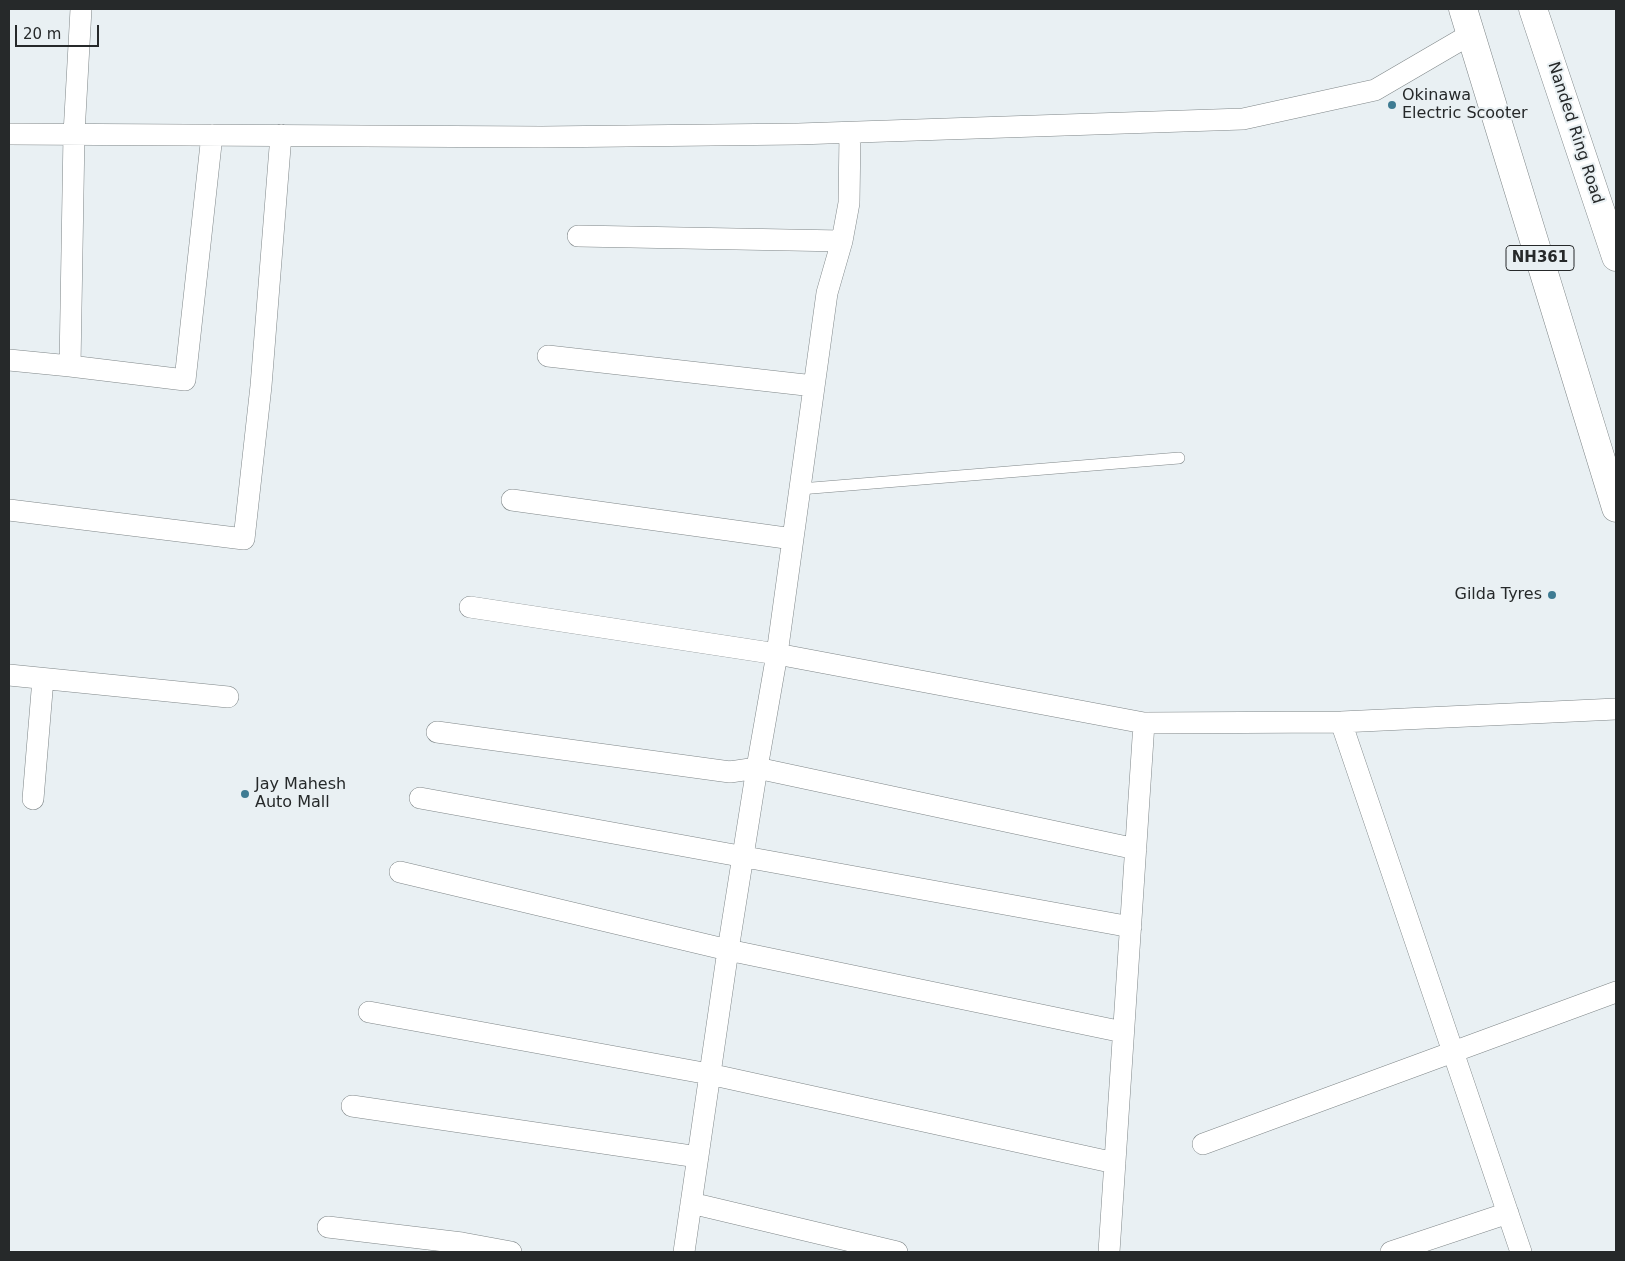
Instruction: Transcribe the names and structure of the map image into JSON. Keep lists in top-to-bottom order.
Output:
{
  "streets": {
    "highway": ["Nanded Ring Road", "NH361"]
  },
  "places": ["Okinawa Electric Scooter", "Gilda Tyres", "Jay Mahesh Auto Mall"],
  "scale_bar": "20 m"
}
